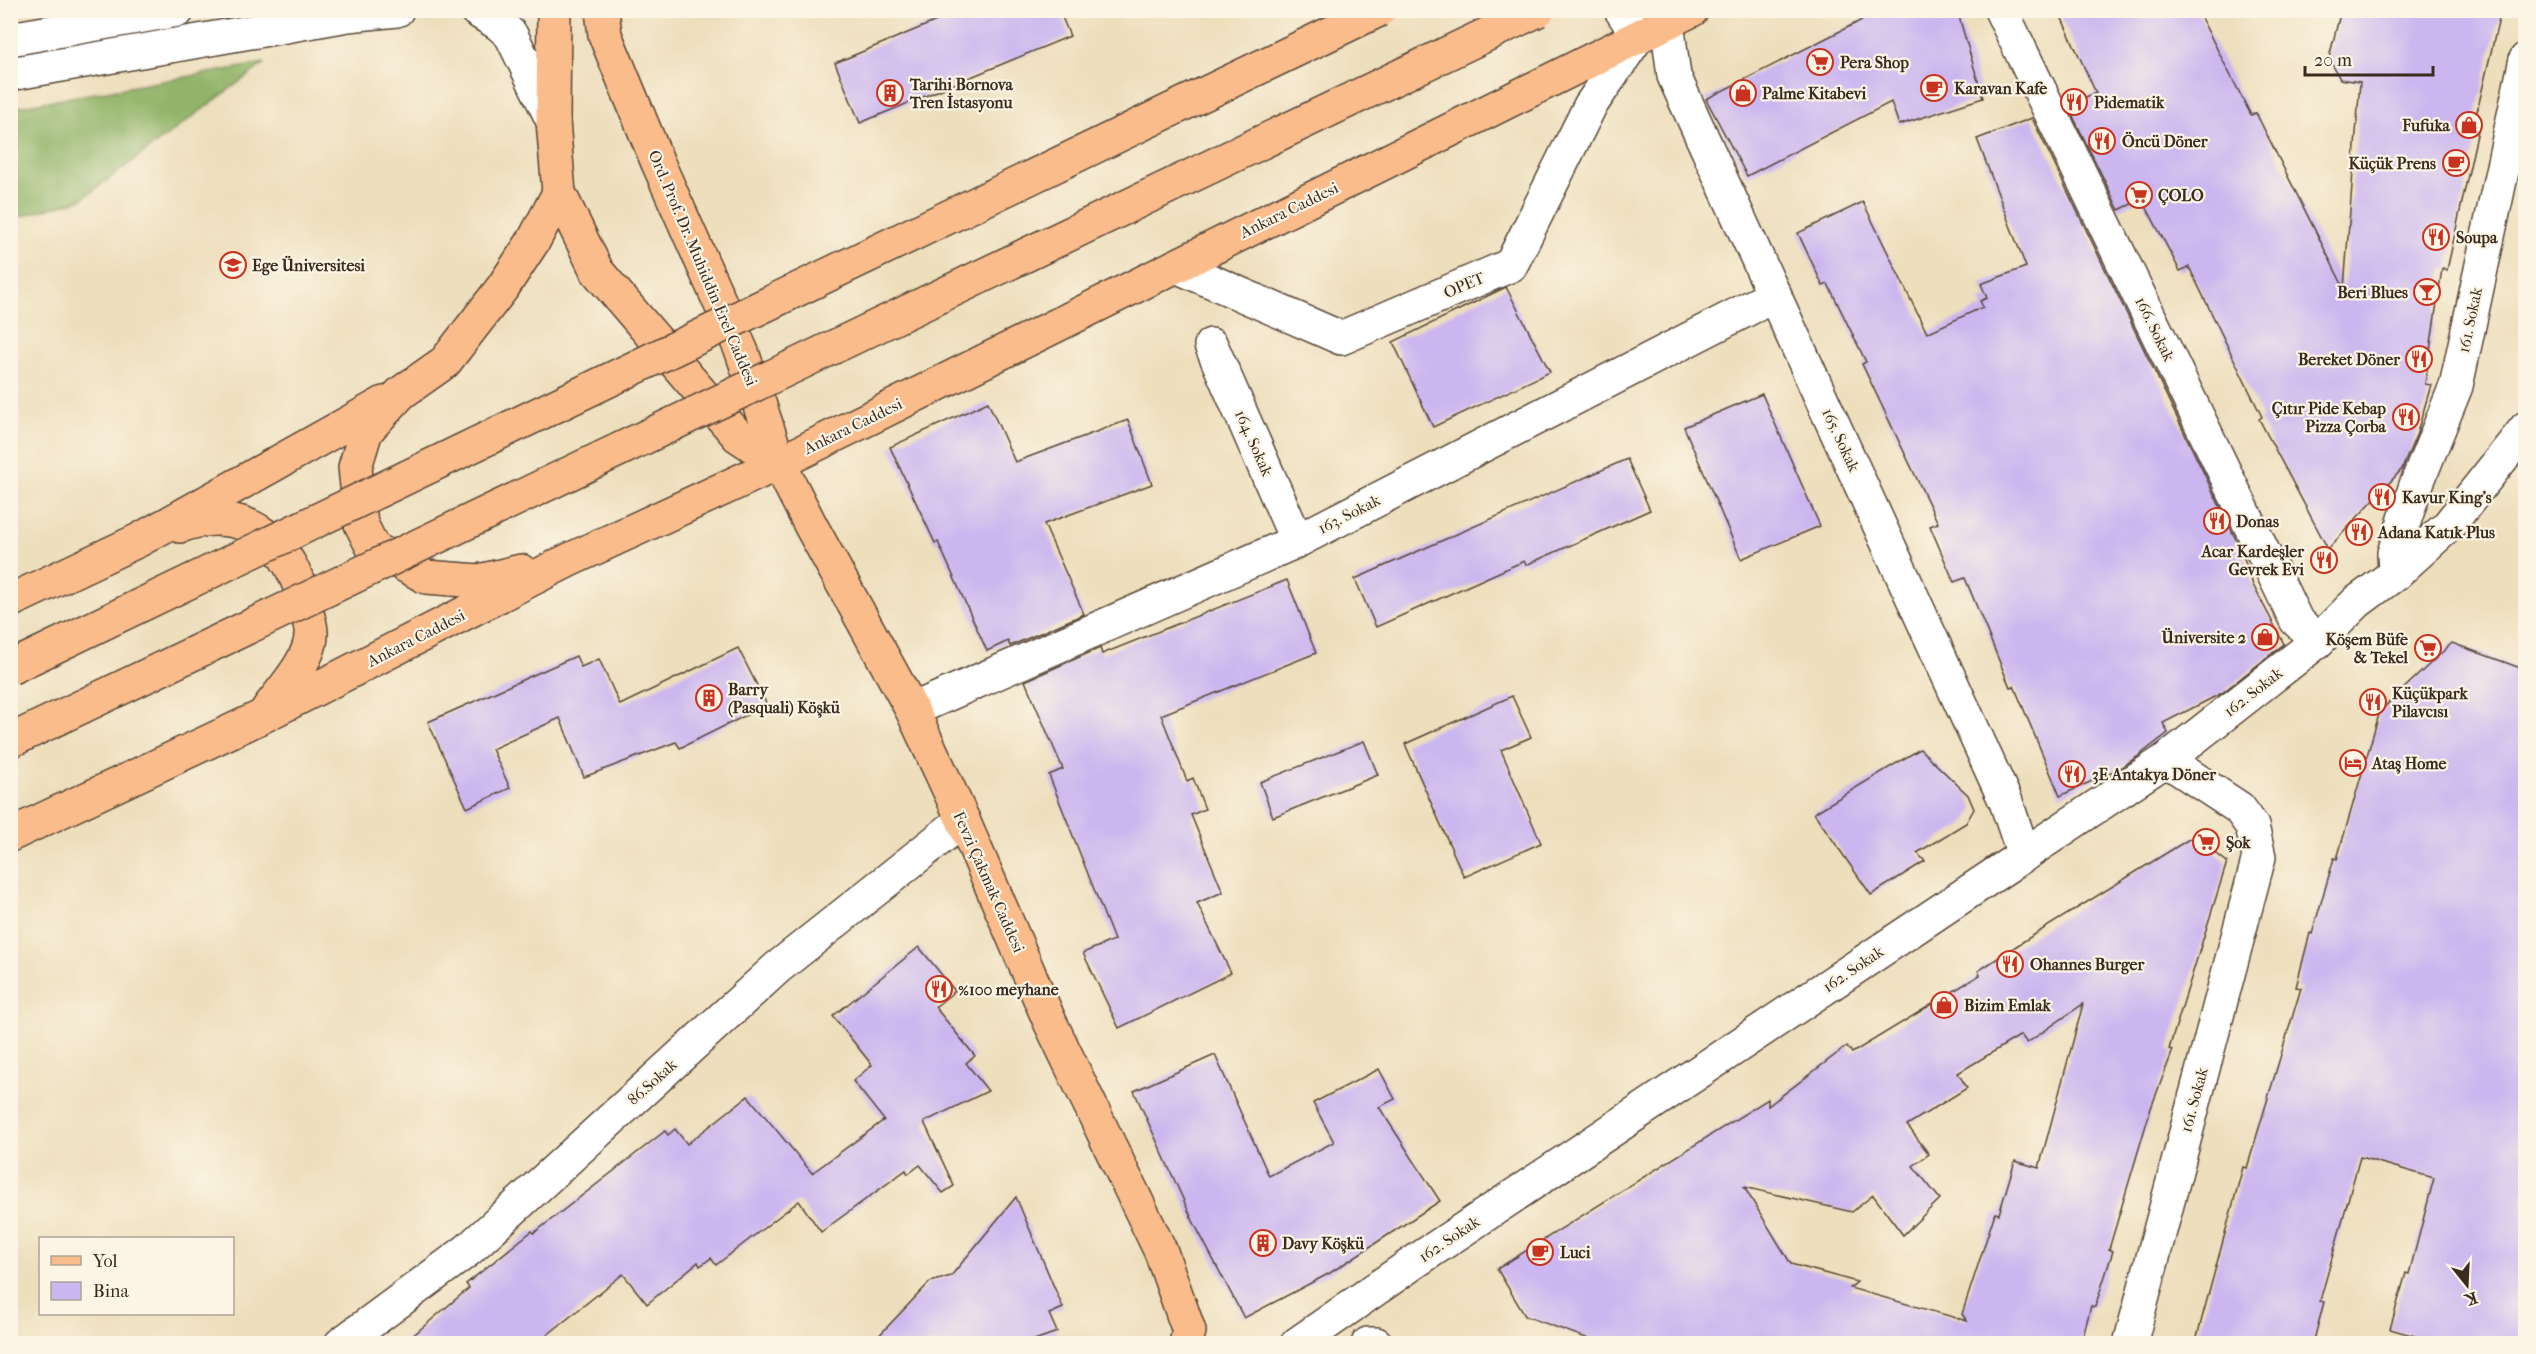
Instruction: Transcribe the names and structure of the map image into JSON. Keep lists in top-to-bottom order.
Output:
{
  "streets": {
    "main road": ["Ankara Caddesi", "Ord. Prof. Dr. Muhiddin Erel Caddesi", "Fevzi Çakmak Caddesi"],
    "street": [
      "OPET",
      "161. Sokak",
      "166. Sokak",
      "165. Sokak",
      "164. Sokak",
      "163. Sokak",
      "162. Sokak",
      "86.Sokak"
    ]
  },
  "crossings": [
    ["Ankara Caddesi", "Ord. Prof. Dr. Muhiddin Erel Caddesi"],
    ["Ankara Caddesi", "OPET"],
    ["Ankara Caddesi", "165. Sokak"],
    ["Ankara Caddesi", "Fevzi Çakmak Caddesi"],
    ["Ord. Prof. Dr. Muhiddin Erel Caddesi", "Fevzi Çakmak Caddesi"],
    ["161. Sokak", "162. Sokak"],
    ["166. Sokak", "162. Sokak"],
    ["165. Sokak", "163. Sokak"],
    ["165. Sokak", "162. Sokak"],
    ["164. Sokak", "163. Sokak"],
    ["163. Sokak", "Fevzi Çakmak Caddesi"],
    ["Fevzi Çakmak Caddesi", "86.Sokak"]
  ],
  "places": {
    "supermarket": [
      "Pera Shop",
      "ÇOLO",
      "Köşem Büfe & Tekel",
      "Şok"
    ],
    "cafe": ["Karavan Kafe", "Küçük Prens", "Luci"],
    "building": ["Tarihi Bornova Tren İstasyonu", "Barry (Pasquali) Köşkü", "Davy Köşkü"],
    "shop": [
      "Palme Kitabevi",
      "Fufuka",
      "Üniversite 2",
      "Bizim Emlak"
    ],
    "restaurant": [
      "Pidematik",
      "Öncü Döner",
      "Soupa",
      "Bereket Döner",
      "Çıtır Pide Kebap Pizza Çorba",
      "Kavur King's",
      "Donas",
      "Adana Katık Plus",
      "Acar Kardeşler Gevrek Evi",
      "Küçükpark Pilavcısı",
      "3E Antakya Döner",
      "Ohannes Burger",
      "%100 meyhane"
    ],
    "school or university": ["Ege Üniversitesi"],
    "bar": ["Beri Blues"],
    "hotel": ["Ataş Home"]
  },
  "legend": ["Yol", "Bina"],
  "scale_bar": "20 m",
  "north": "bottom"
}
